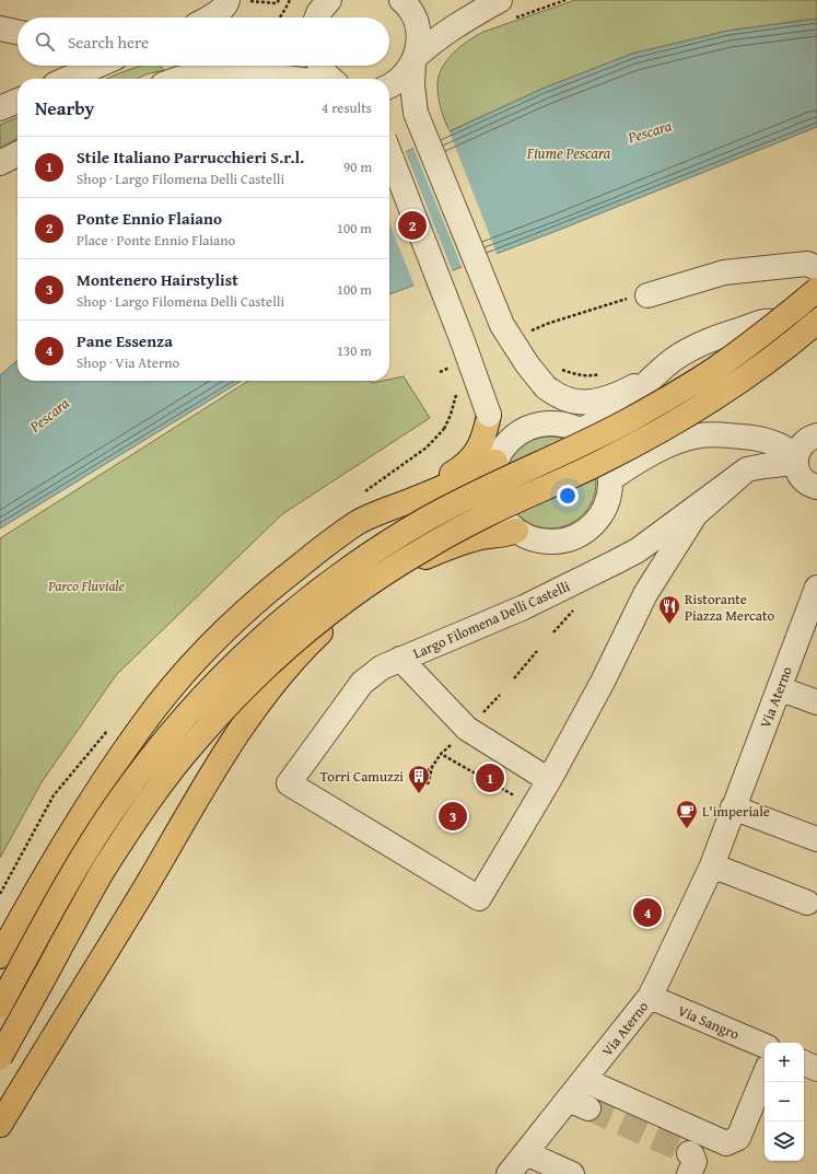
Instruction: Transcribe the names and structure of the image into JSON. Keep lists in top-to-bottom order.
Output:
{
  "streets": {
    "street": ["Largo Filomena Delli Castelli", "Via Aterno", "Via Sangro"]
  },
  "crossings": [
    ["Via Aterno", "Via Sangro"]
  ],
  "water": ["Pescara", "Fiume Pescara"],
  "parks": ["Parco Fluviale"],
  "places": {
    "restaurant": ["Ristorante Piazza Mercato"],
    "building": ["Torri Camuzzi"],
    "cafe": ["L'imperiale"]
  },
  "page": {
    "search": "Search here",
    "heading": ["Nearby", "4 results"],
    "list": [
      {
        "mark": "1",
        "name": "Stile Italiano Parrucchieri S.r.l.",
        "note": "Shop · Largo Filomena Delli Castelli",
        "value": "90 m"
      },
      {
        "mark": "2",
        "name": "Ponte Ennio Flaiano",
        "note": "Place · Ponte Ennio Flaiano",
        "value": "100 m"
      },
      {
        "mark": "3",
        "name": "Montenero Hairstylist",
        "note": "Shop · Largo Filomena Delli Castelli",
        "value": "100 m"
      },
      {
        "mark": "4",
        "name": "Pane Essenza",
        "note": "Shop · Via Aterno",
        "value": "130 m"
      }
    ],
    "pins": [
      "2",
      "1",
      "3",
      "4"
    ],
    "map_buttons": ["+", "−"]
  }
}
